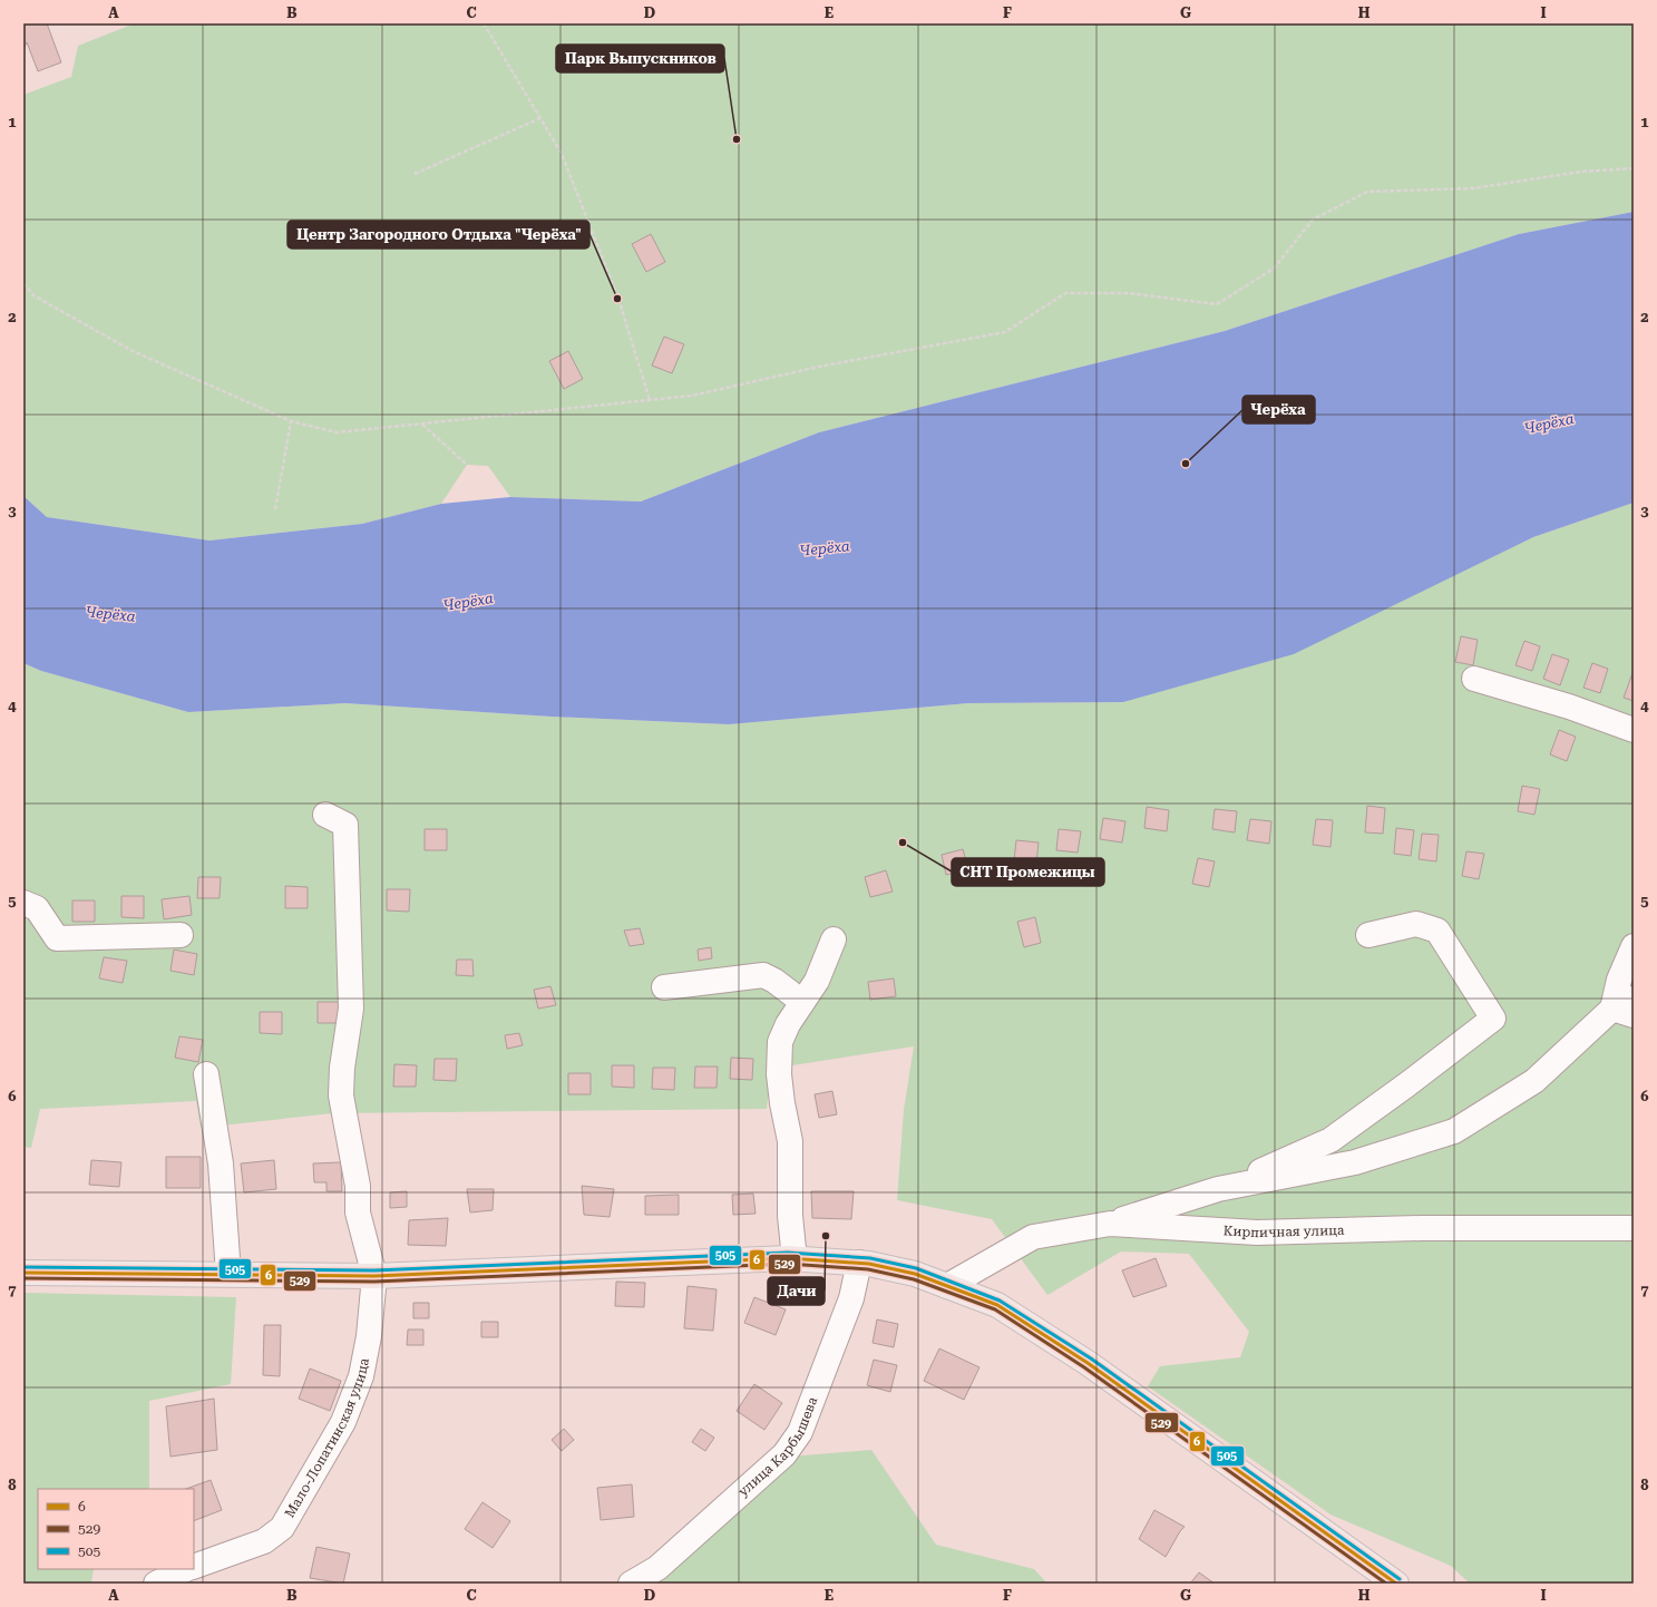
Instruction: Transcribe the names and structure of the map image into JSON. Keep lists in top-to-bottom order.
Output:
{
  "streets": {
    "street": ["Кирпичная улица", "Мало-Лопатинская улица", "улица Карбышева"]
  },
  "water": ["Черёха"],
  "places": [
    "Парк Выпускников",
    "Центр Загородного Отдыха \"Черёха\"",
    "Черёха",
    "СНТ Промежицы",
    "Дачи"
  ],
  "lines": ["transit line 505", "transit line 6", "transit line 529"],
  "legend": ["6", "529", "505"],
  "grid": {
    "columns": [
      "A",
      "B",
      "C",
      "D",
      "E",
      "F",
      "G",
      "H",
      "I"
    ],
    "rows": [
      "1",
      "2",
      "3",
      "4",
      "5",
      "6",
      "7",
      "8"
    ]
  }
}
